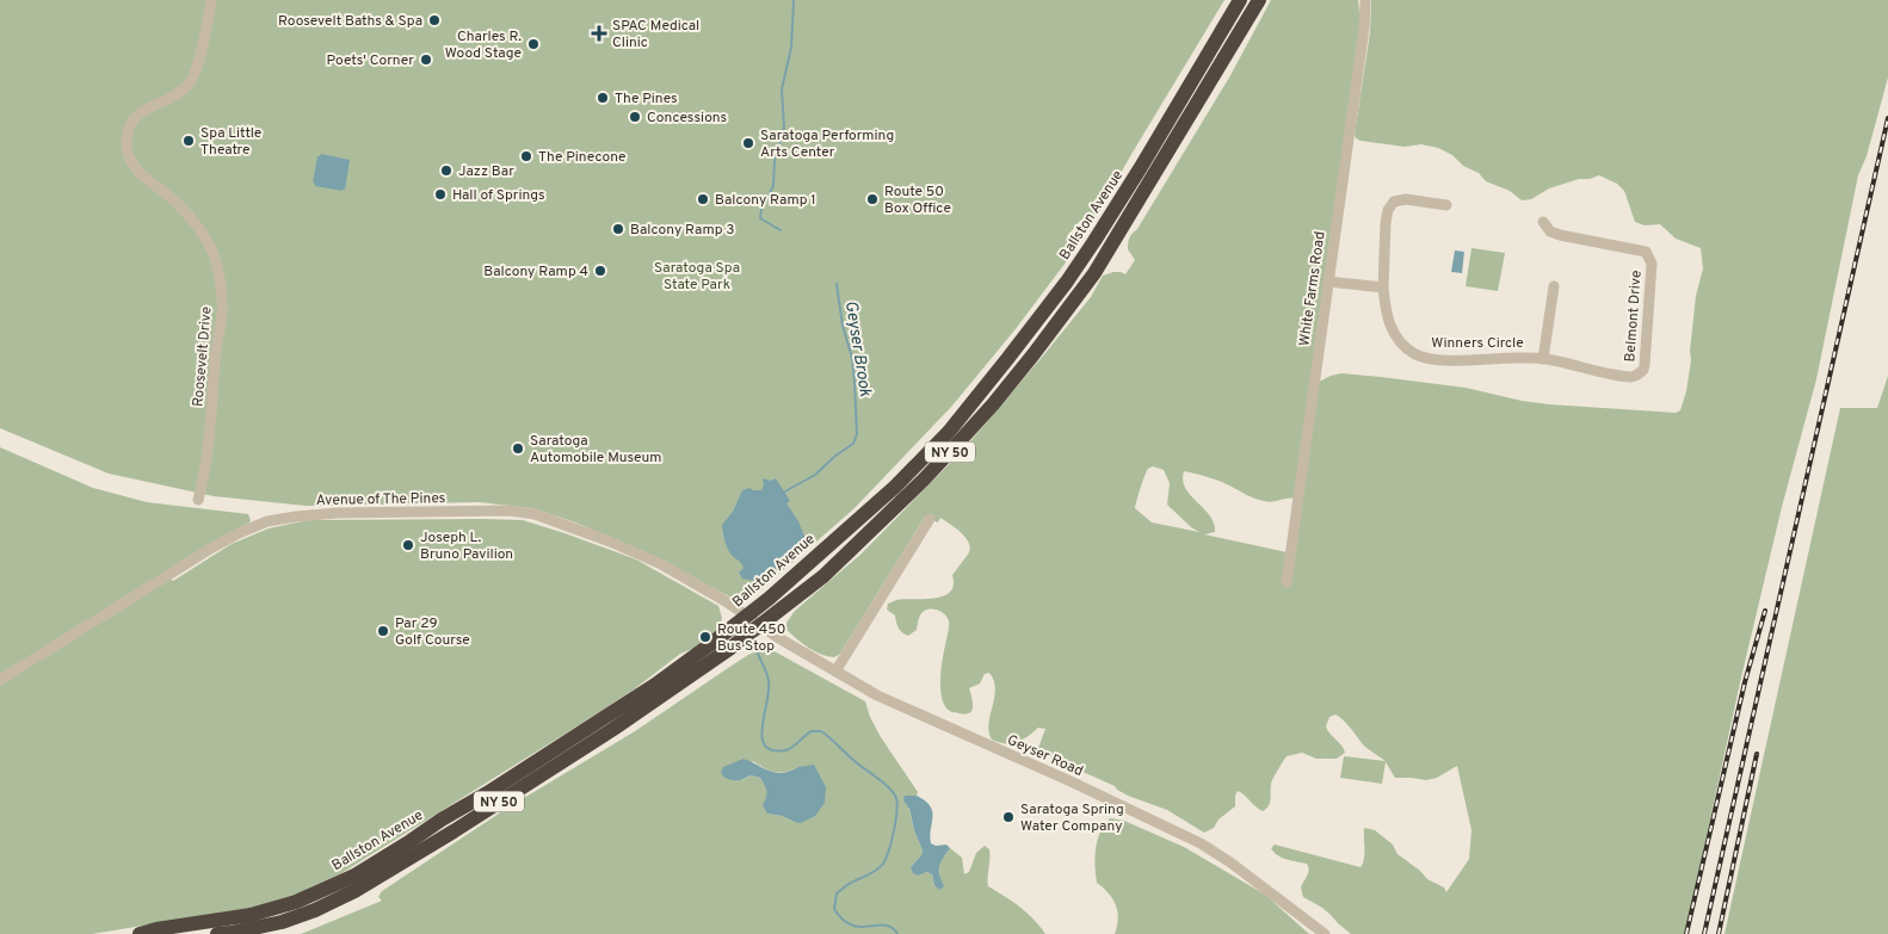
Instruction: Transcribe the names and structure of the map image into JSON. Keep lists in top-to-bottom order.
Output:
{
  "streets": {
    "highway": ["Ballston Avenue", "NY 50"],
    "street": [
      "White Farms Road",
      "Belmont Drive",
      "Winners Circle",
      "Roosevelt Drive",
      "Avenue of The Pines",
      "Geyser Road"
    ]
  },
  "crossings": [
    ["Ballston Avenue", "Avenue of The Pines"],
    ["Ballston Avenue", "Geyser Road"],
    ["Belmont Drive", "Winners Circle"],
    ["Avenue of The Pines", "Geyser Road"]
  ],
  "water": ["Geyser Brook"],
  "parks": ["Saratoga Spa State Park"],
  "places": {
    "other": [
      "Roosevelt Baths & Spa",
      "Charles R. Wood Stage",
      "Poets' Corner",
      "The Pines",
      "Concessions",
      "Spa Little Theatre",
      "Saratoga Performing Arts Center",
      "The Pinecone",
      "Jazz Bar",
      "Hall of Springs",
      "Balcony Ramp 1",
      "Route 50 Box Office",
      "Balcony Ramp 3",
      "Balcony Ramp 4",
      "Saratoga Automobile Museum",
      "Joseph L. Bruno Pavilion",
      "Par 29 Golf Course",
      "Route 450 Bus Stop",
      "Saratoga Spring Water Company"
    ],
    "health": ["SPAC Medical Clinic"]
  }
}
